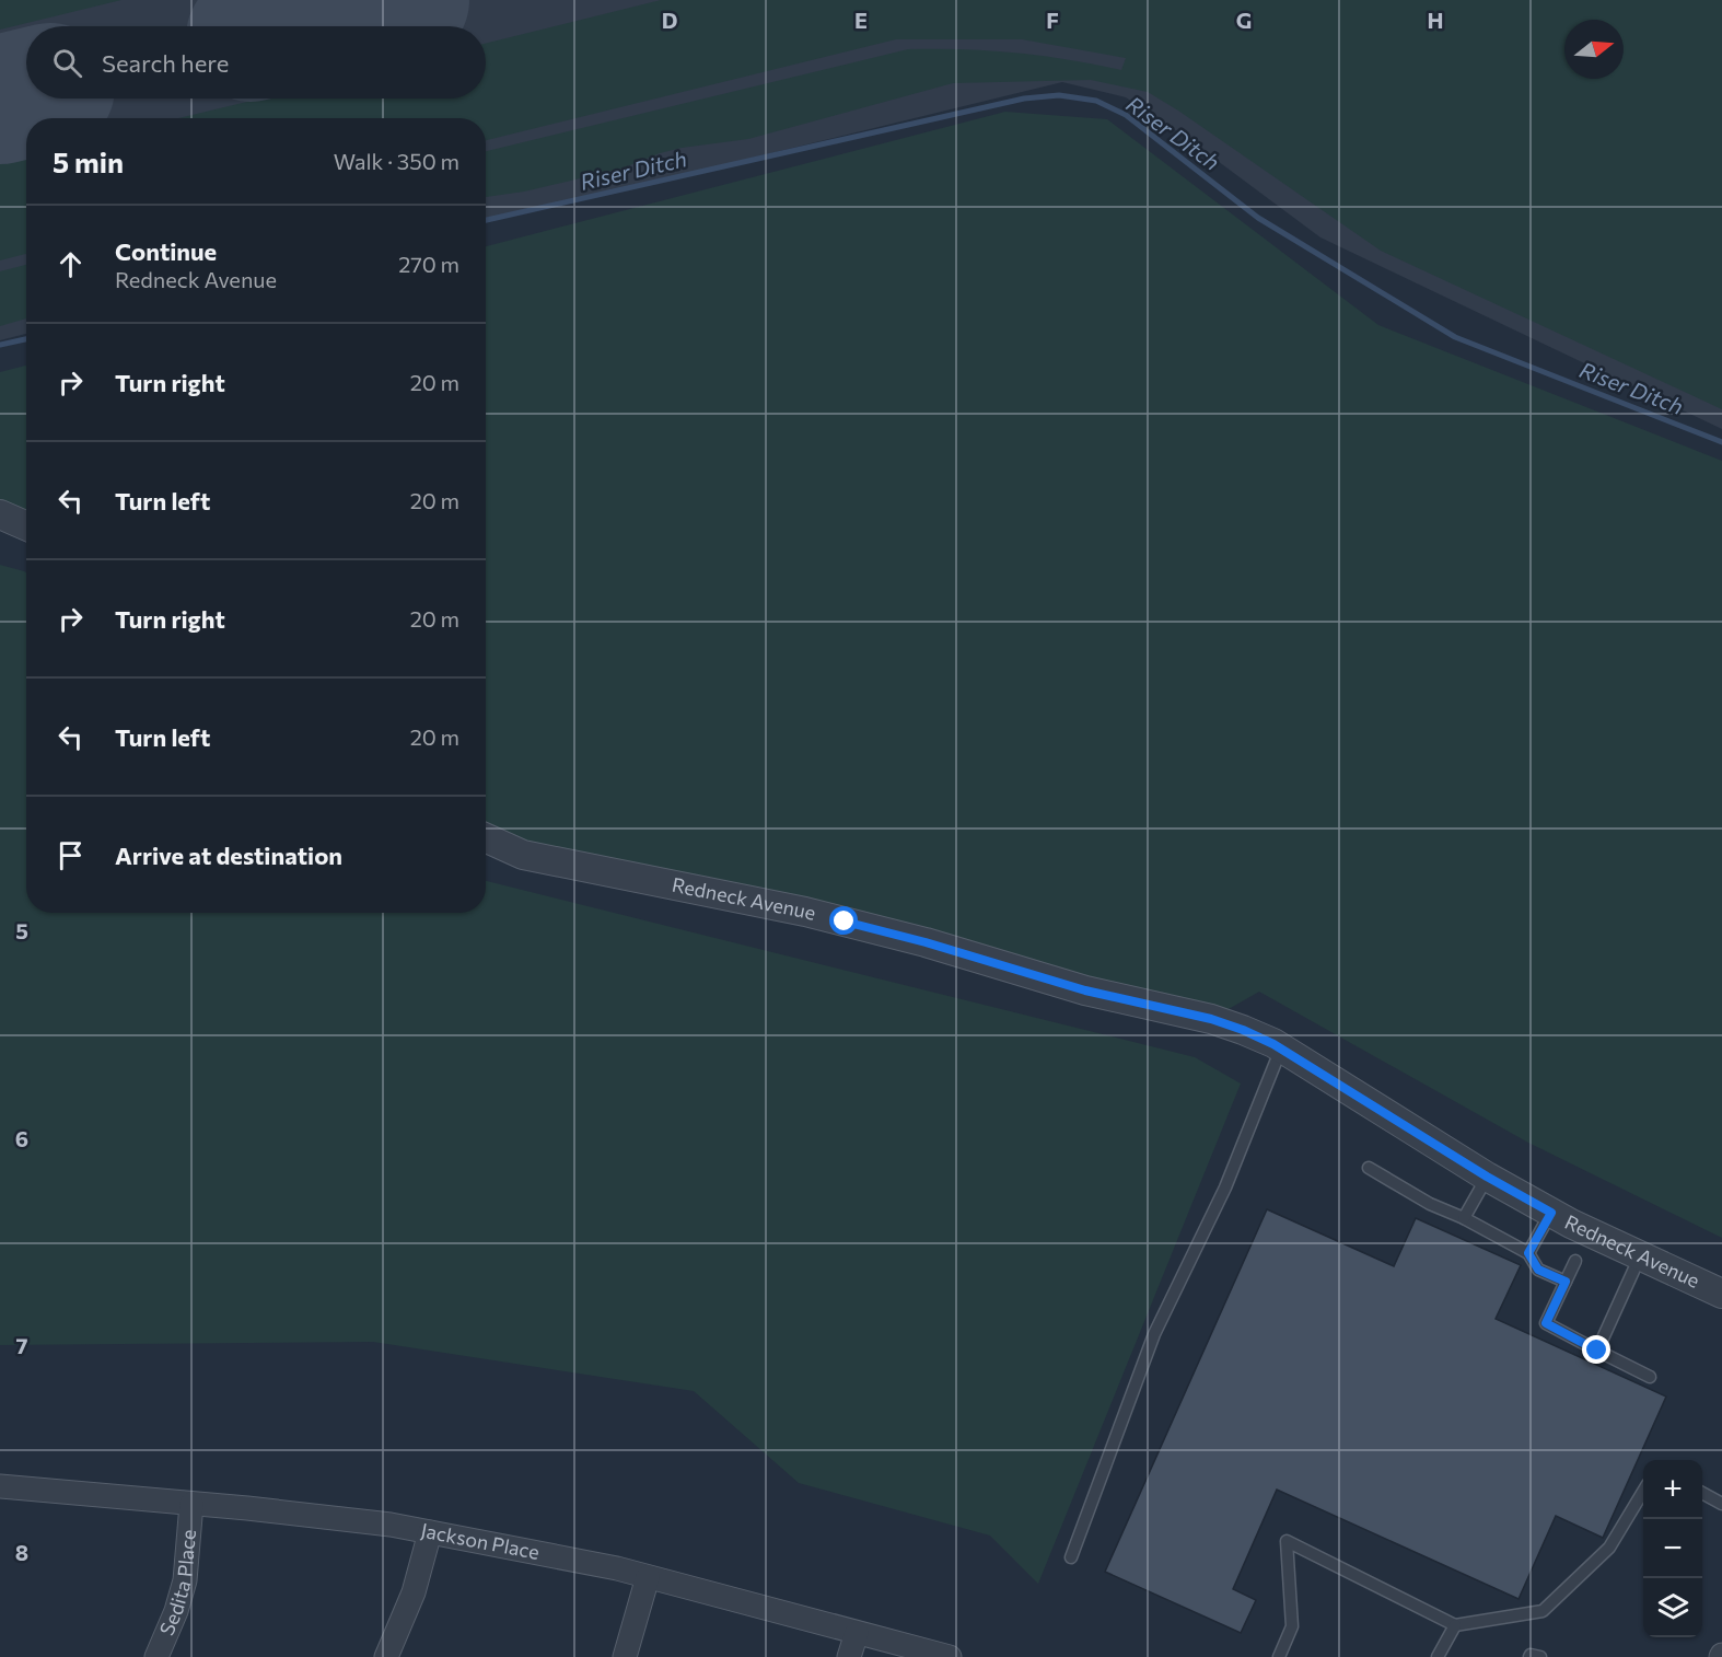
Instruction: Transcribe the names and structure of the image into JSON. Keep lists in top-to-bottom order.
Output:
{
  "streets": {
    "street": ["Redneck Avenue", "Jackson Place", "Sedita Place"]
  },
  "crossings": [
    ["Jackson Place", "Sedita Place"]
  ],
  "water": ["Riser Ditch"],
  "north": "right",
  "page": {
    "search": "Search here",
    "heading": ["5 min", "Walk · 350 m"],
    "list": [
      ["Continue", "Redneck Avenue", "270 m"],
      ["Turn right", "20 m"],
      ["Turn left", "20 m"],
      ["Turn right", "20 m"],
      ["Turn left", "20 m"],
      "Arrive at destination"
    ],
    "map_buttons": ["+", "−"]
  },
  "grid": {
    "columns": [
      "D",
      "E",
      "F",
      "G",
      "H"
    ],
    "rows": [
      "5",
      "6",
      "7",
      "8"
    ]
  }
}
